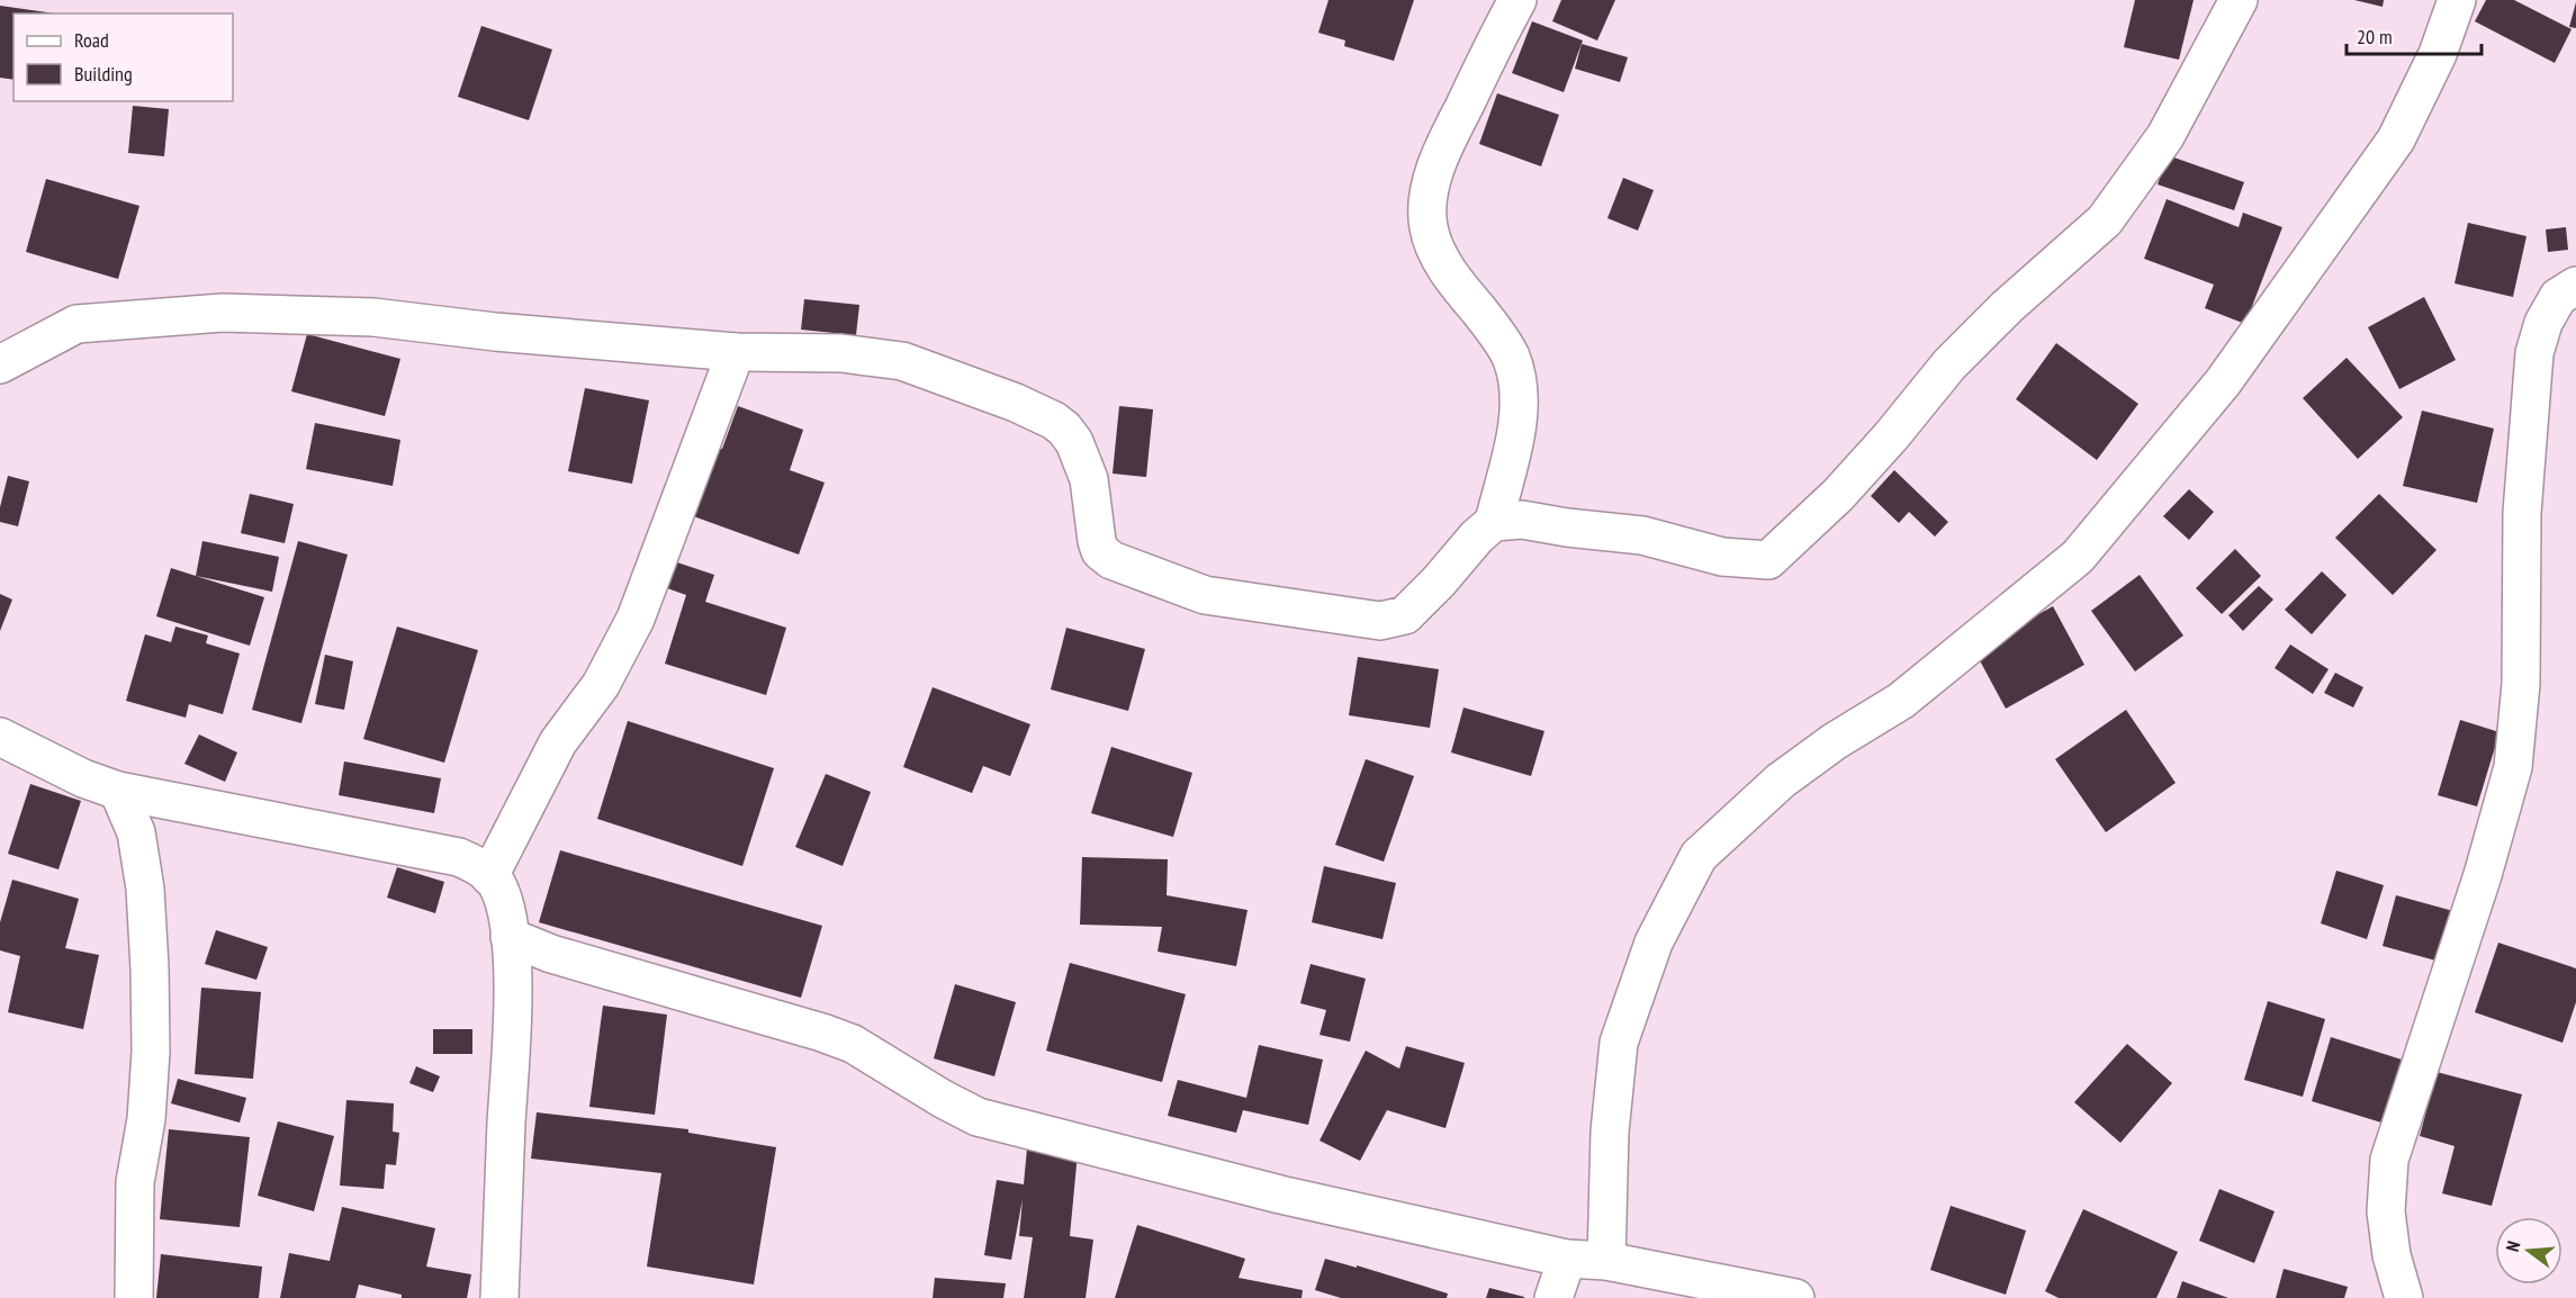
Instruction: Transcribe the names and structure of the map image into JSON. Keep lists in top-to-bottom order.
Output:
{
  "legend": ["Road", "Building"],
  "scale_bar": "20 m",
  "north": "left"
}
